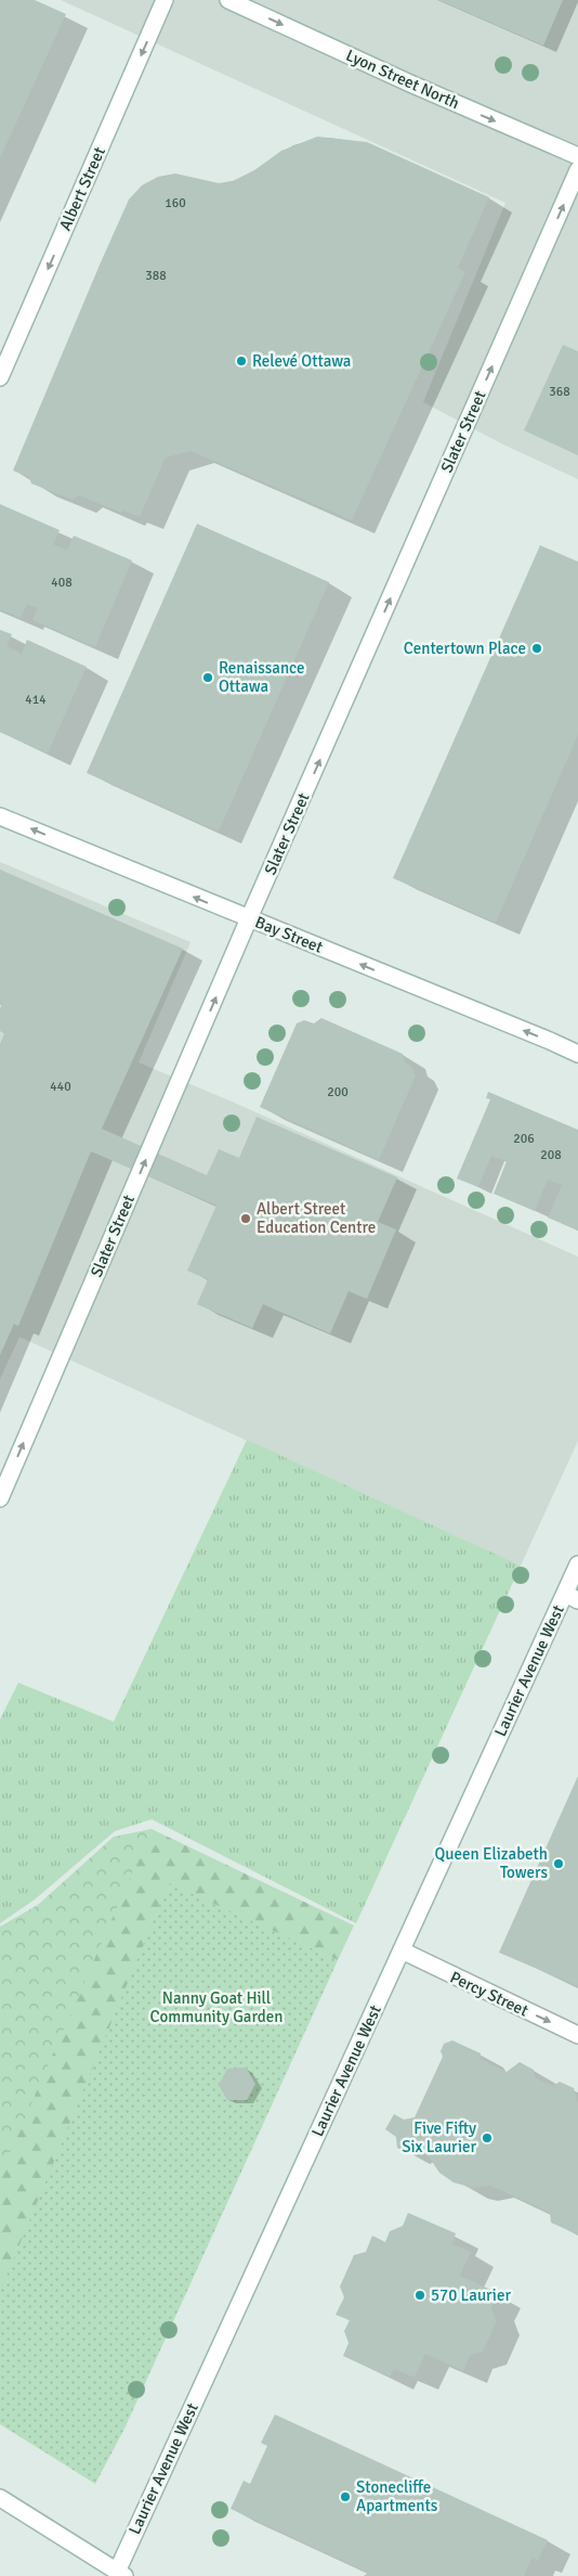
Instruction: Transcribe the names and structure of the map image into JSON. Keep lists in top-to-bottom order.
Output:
{
  "streets": {
    "main road": [
      "Lyon Street North",
      "Albert Street",
      "Slater Street",
      "Bay Street",
      "Laurier Avenue West",
      "Percy Street"
    ]
  },
  "crossings": [
    ["Slater Street", "Bay Street"],
    ["Laurier Avenue West", "Percy Street"]
  ],
  "one_way": [
    "Lyon Street North",
    "Albert Street",
    "Slater Street",
    "Bay Street",
    "Percy Street"
  ],
  "parks": ["Nanny Goat Hill Community Garden"],
  "places": [
    "Relevé Ottawa",
    "Centertown Place",
    "Renaissance Ottawa",
    "Albert Street Education Centre",
    "Queen Elizabeth Towers",
    "Five Fifty Six Laurier",
    "570 Laurier",
    "Stonecliffe Apartments"
  ],
  "house_numbers": [
    "160",
    "388",
    "368",
    "408",
    "414",
    "440",
    "200",
    "206",
    "208"
  ]
}
